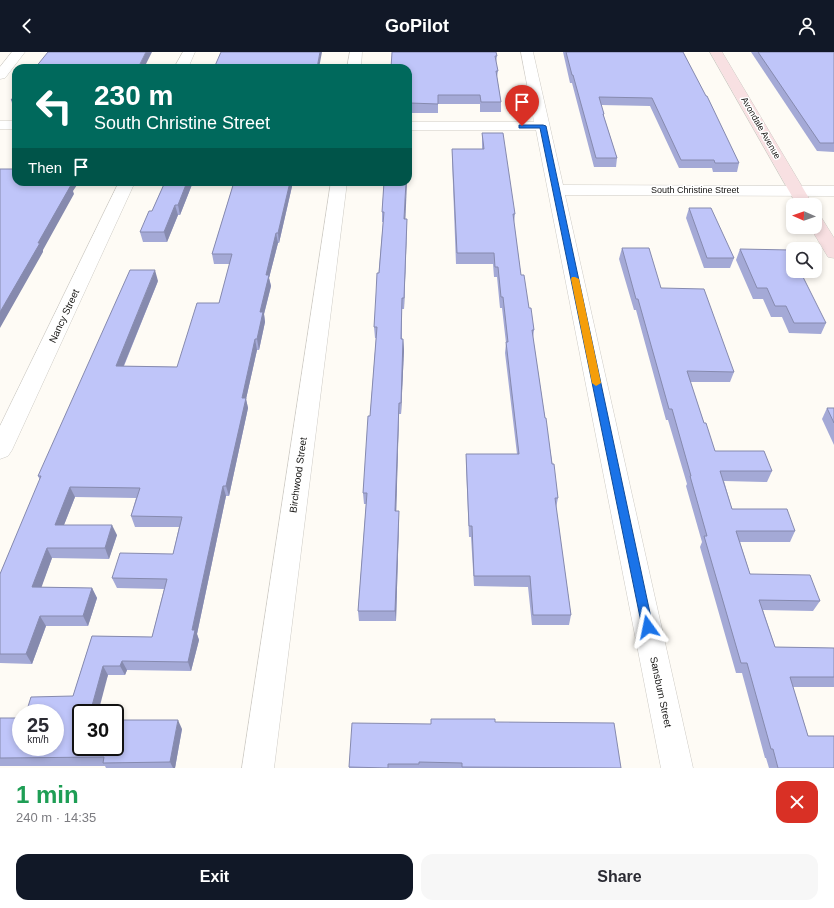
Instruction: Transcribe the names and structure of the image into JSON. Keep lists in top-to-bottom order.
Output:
{
  "streets": {
    "street": [
      "Avondale Avenue",
      "South Christine Street",
      "Nancy Street",
      "Birchwood Street",
      "Sansburn Street"
    ]
  },
  "crossings": [
    ["Avondale Avenue", "South Christine Street"],
    ["South Christine Street", "Sansburn Street"]
  ],
  "north": "left",
  "page": {
    "header": "GoPilot",
    "turn": ["230 m", "South Christine Street"],
    "then": "Then",
    "speed": "25 km/h",
    "limit": "30",
    "heading": ["1 min", "240 m · 14:35"],
    "buttons": ["Exit", "Share"]
  }
}
